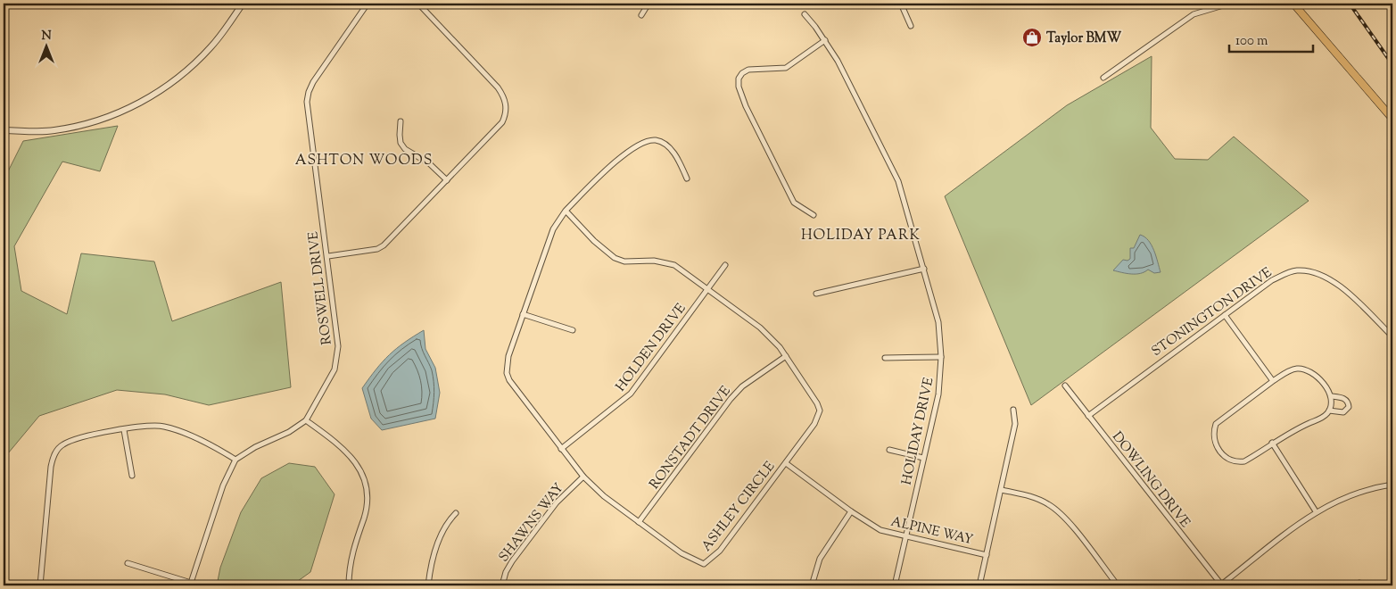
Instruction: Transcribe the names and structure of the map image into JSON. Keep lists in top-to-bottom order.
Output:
{
  "streets": {
    "street": [
      "ROSWELL DRIVE",
      "STONINGTON DRIVE",
      "HOLDEN DRIVE",
      "HOLIDAY DRIVE",
      "RONSTADT DRIVE",
      "DOWLING DRIVE",
      "ASHLEY CIRCLE",
      "SHAWNS WAY",
      "ALPINE WAY"
    ]
  },
  "crossings": [
    ["STONINGTON DRIVE", "DOWLING DRIVE"],
    ["HOLDEN DRIVE", "ASHLEY CIRCLE"],
    ["HOLIDAY DRIVE", "ALPINE WAY"],
    ["RONSTADT DRIVE", "ASHLEY CIRCLE"],
    ["ASHLEY CIRCLE", "SHAWNS WAY"],
    ["ASHLEY CIRCLE", "ALPINE WAY"]
  ],
  "districts": ["ASHTON WOODS", "HOLIDAY PARK"],
  "places": {
    "shop": ["Taylor BMW"]
  },
  "scale_bar": "100 m",
  "north": "top"
}
